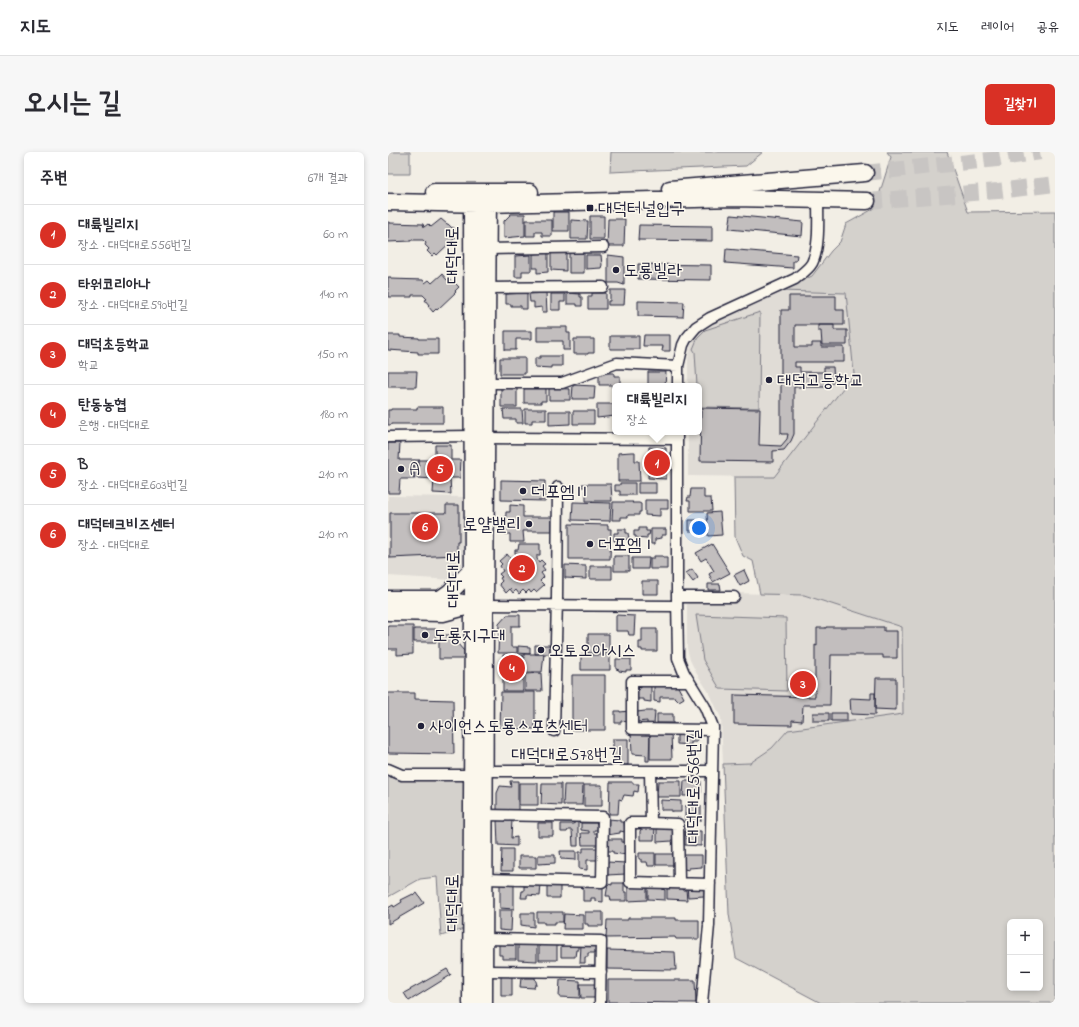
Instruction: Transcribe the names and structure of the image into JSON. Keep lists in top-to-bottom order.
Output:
{
  "streets": {
    "main road": ["대덕대로"],
    "street": ["대덕대로578번길", "대덕대로556번길"]
  },
  "crossings": [
    ["대덕대로", "대덕대로578번길"],
    ["대덕대로578번길", "대덕대로556번길"]
  ],
  "places": {
    "transit": ["대덕터널입구"],
    "other": [
      "도룡빌라",
      "대덕고등학교",
      "A",
      "더포엠Ⅱ",
      "로얄밸리",
      "더포엠Ⅰ",
      "도룡지구대",
      "오토오아시스",
      "사이언스도룡스포츠센터"
    ]
  },
  "page": {
    "header": "지도",
    "nav": ["지도", "레이어", "공유"],
    "title": "오시는 길",
    "buttons": "길찾기",
    "heading": ["주변", "6개 결과"],
    "list": [
      {
        "mark": "1",
        "name": "대륙빌리지",
        "note": "장소 · 대덕대로556번길",
        "value": "60 m"
      },
      {
        "mark": "2",
        "name": "타워코리아나",
        "note": "장소 · 대덕대로590번길",
        "value": "140 m"
      },
      {
        "mark": "3",
        "name": "대덕초등학교",
        "note": "학교",
        "value": "150 m"
      },
      {
        "mark": "4",
        "name": "탄동농협",
        "note": "은행 · 대덕대로",
        "value": "180 m"
      },
      {
        "mark": "5",
        "name": "B",
        "note": "장소 · 대덕대로603번길",
        "value": "210 m"
      },
      {
        "mark": "6",
        "name": "대덕테크비즈센터",
        "note": "장소 · 대덕대로",
        "value": "210 m"
      }
    ],
    "popup": ["대륙빌리지", "장소"],
    "pins": [
      "1",
      "5",
      "6",
      "2",
      "4",
      "3"
    ],
    "map_buttons": ["+", "−"]
  }
}
